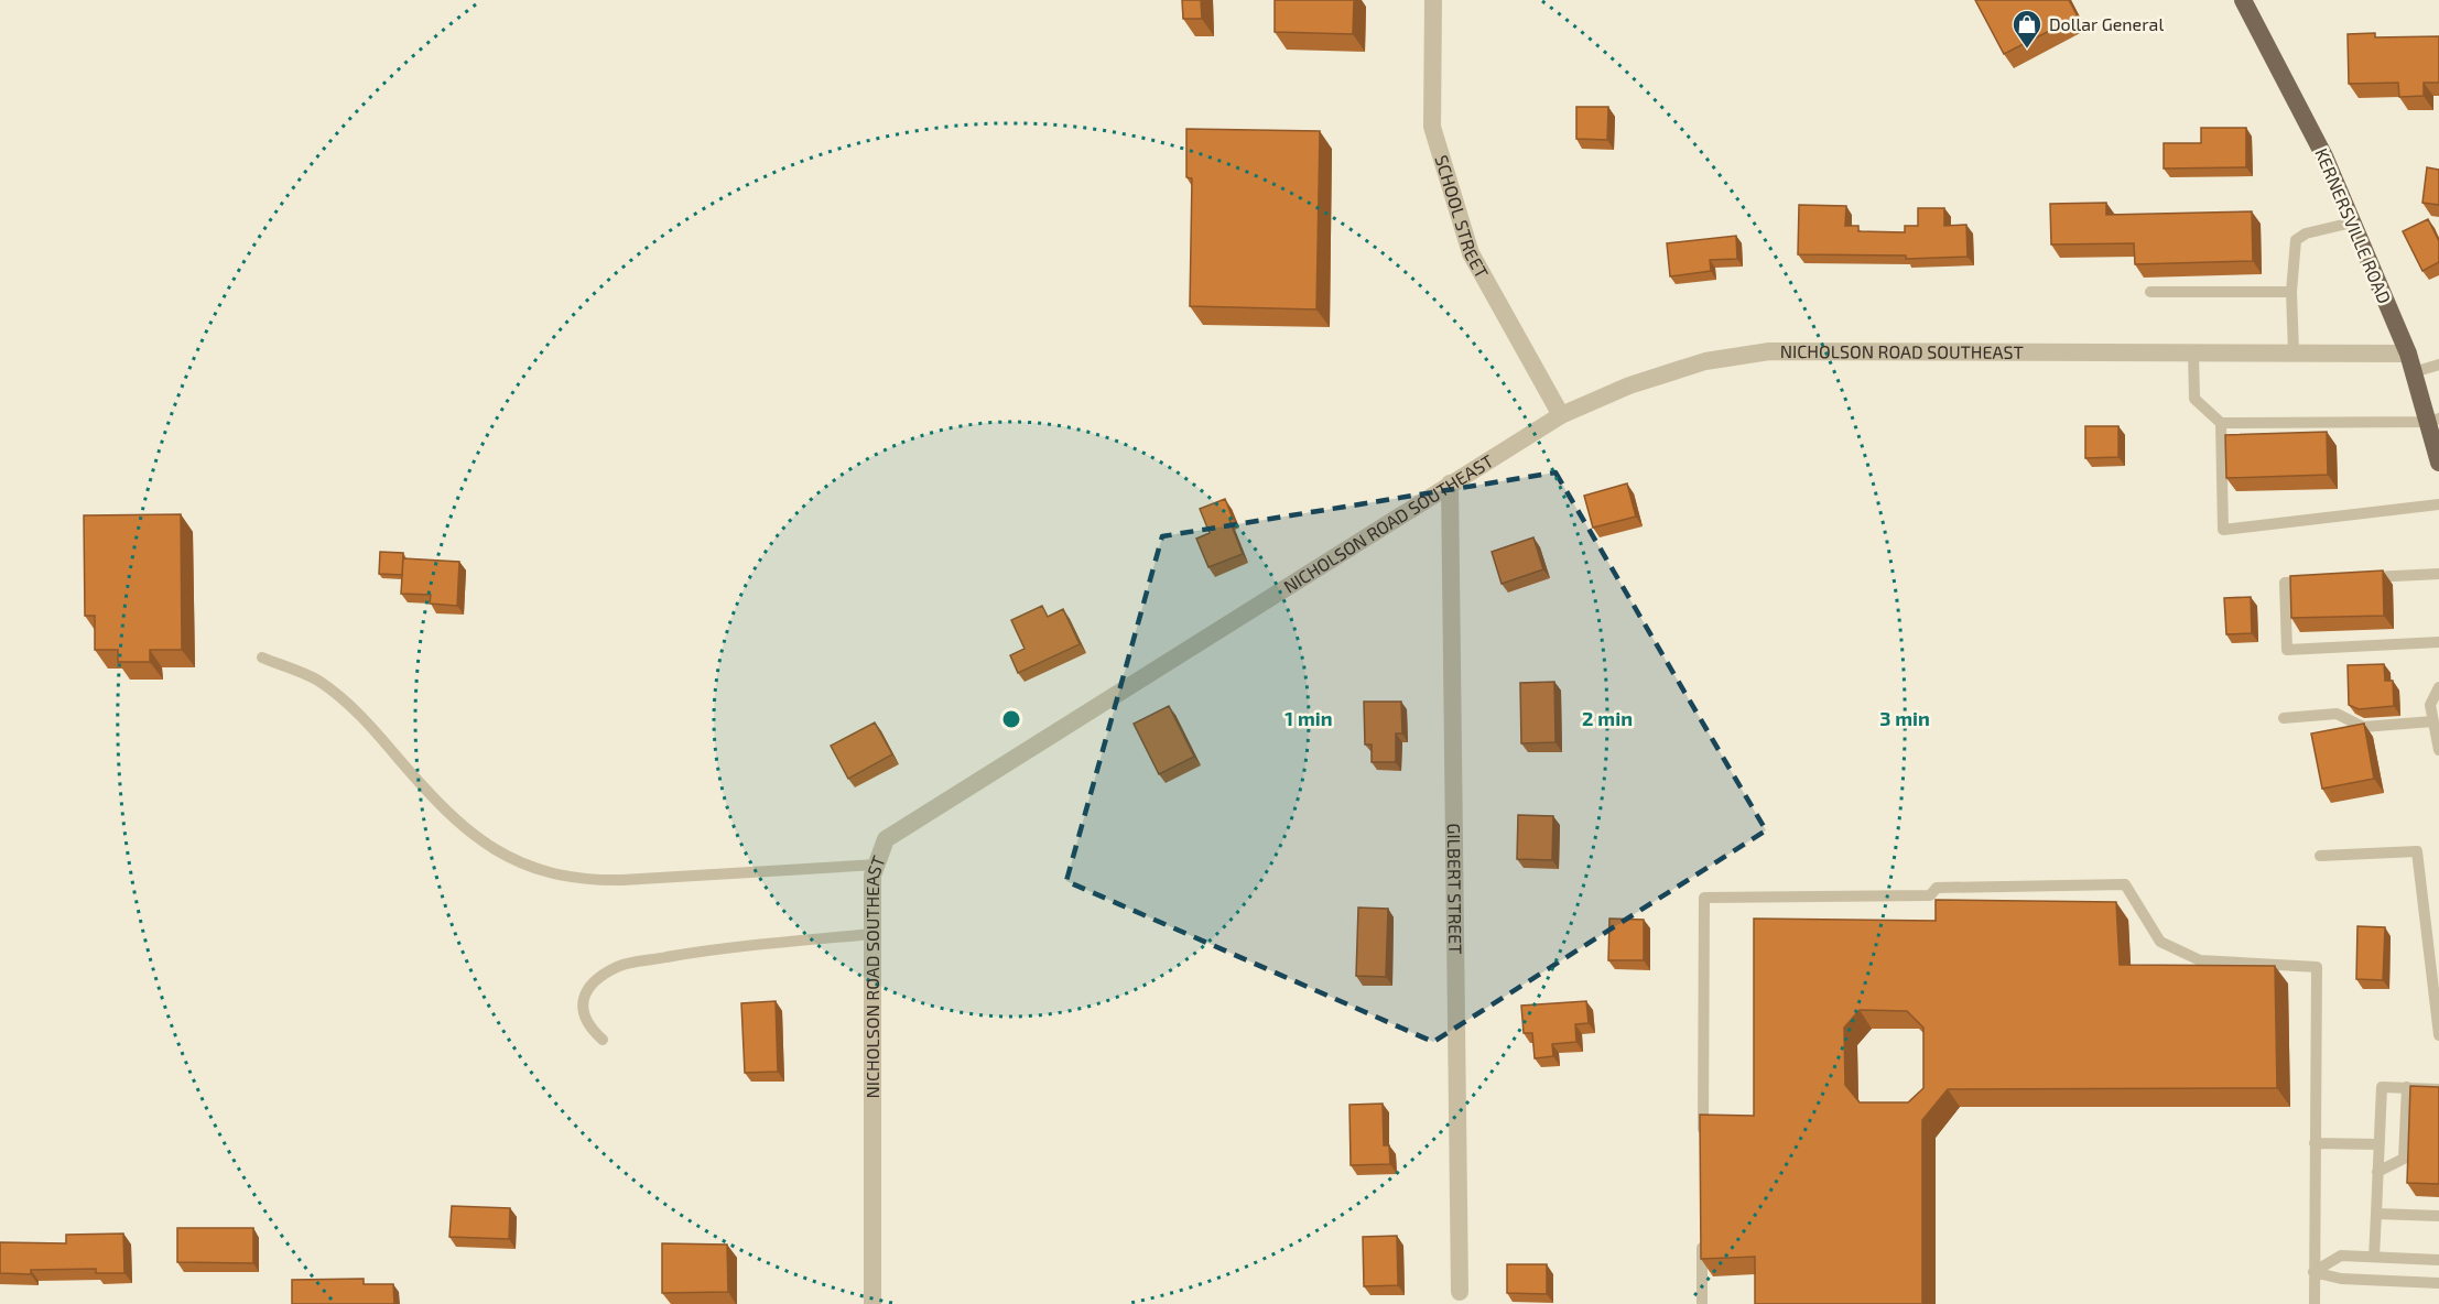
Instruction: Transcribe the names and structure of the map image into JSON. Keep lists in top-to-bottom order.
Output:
{
  "streets": {
    "main road": ["KERNERSVILLE ROAD"],
    "street": ["SCHOOL STREET", "NICHOLSON ROAD SOUTHEAST", "GILBERT STREET"]
  },
  "crossings": [
    ["SCHOOL STREET", "NICHOLSON ROAD SOUTHEAST"],
    ["KERNERSVILLE ROAD", "NICHOLSON ROAD SOUTHEAST"],
    ["NICHOLSON ROAD SOUTHEAST", "GILBERT STREET"]
  ],
  "places": {
    "shop": ["Dollar General"]
  },
  "rings": ["1 min", "2 min", "3 min"]
}
